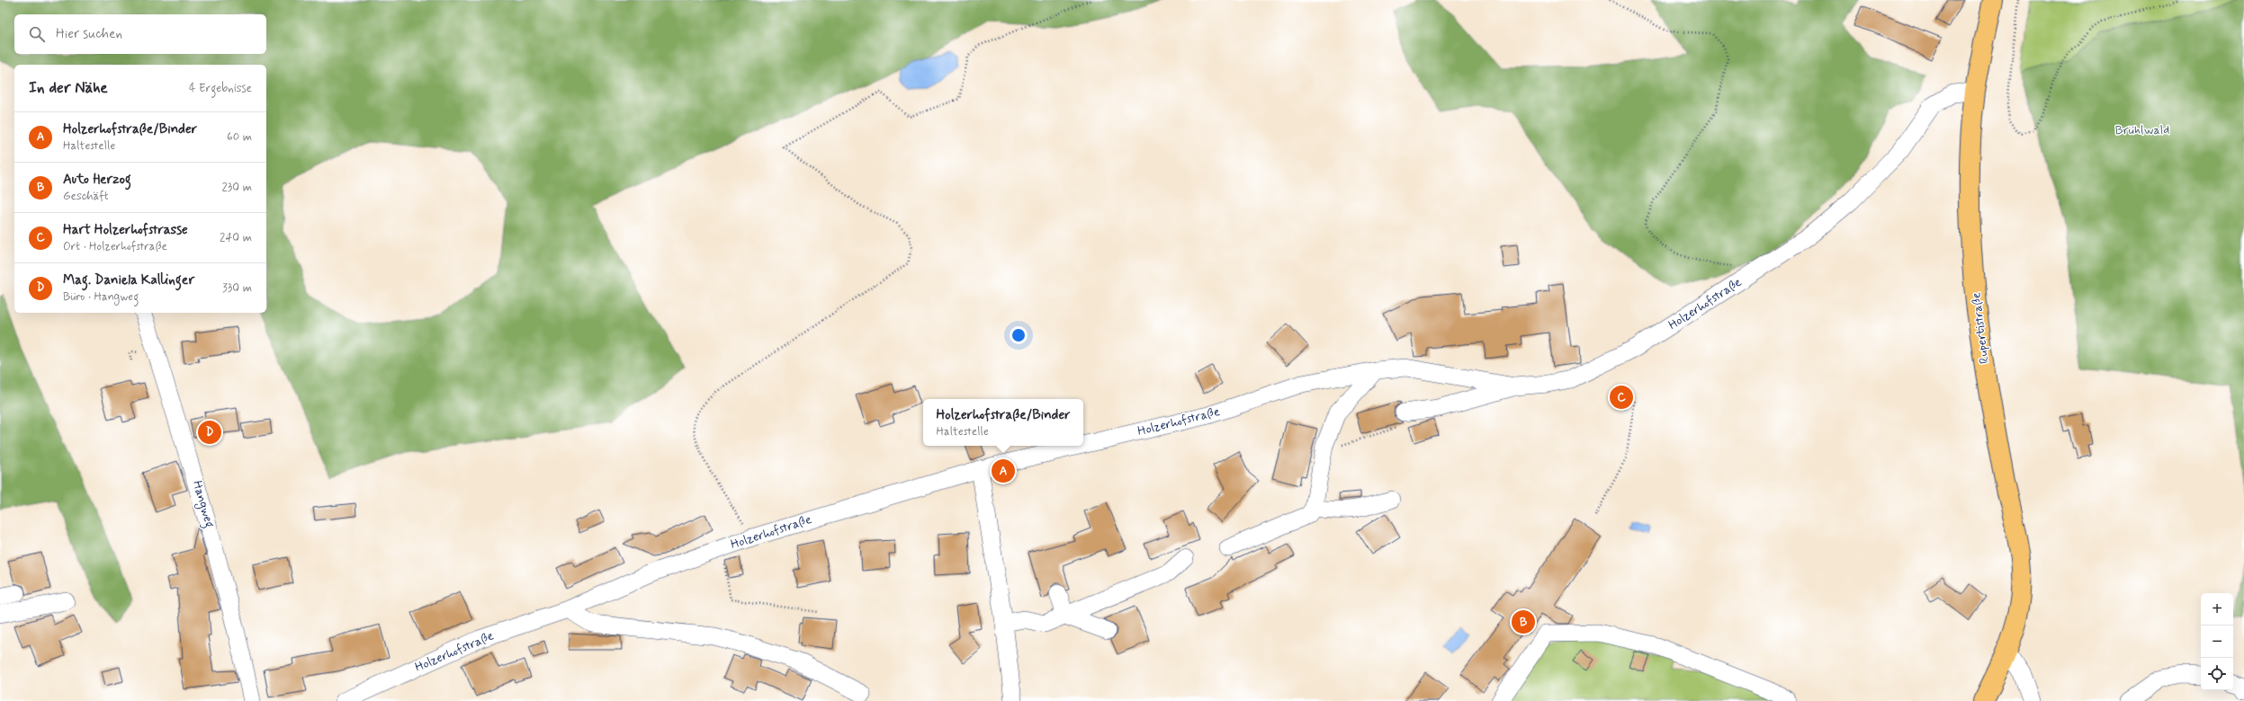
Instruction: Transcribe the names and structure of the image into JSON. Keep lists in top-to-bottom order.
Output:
{
  "streets": {
    "main road": ["Rupertistraße"],
    "street": ["Holzerhofstraße", "Hangweg"]
  },
  "crossings": [
    ["Holzerhofstraße", "Rupertistraße"]
  ],
  "parks": ["Brühlwald"],
  "page": {
    "search": "Hier suchen",
    "heading": ["In der Nähe", "4 Ergebnisse"],
    "list": [
      {
        "mark": "A",
        "name": "Holzerhofstraße/Binder",
        "note": "Haltestelle",
        "value": "60 m"
      },
      {
        "mark": "B",
        "name": "Auto Herzog",
        "note": "Geschäft",
        "value": "230 m"
      },
      {
        "mark": "C",
        "name": "Hart Holzerhofstrasse",
        "note": "Ort · Holzerhofstraße",
        "value": "240 m"
      },
      {
        "mark": "D",
        "name": "Mag. Daniela Kallinger",
        "note": "Büro · Hangweg",
        "value": "330 m"
      }
    ],
    "pins": [
      "C",
      "D",
      "A",
      "B"
    ],
    "popup": ["Holzerhofstraße/Binder", "Haltestelle"],
    "map_buttons": ["+", "−"]
  }
}
